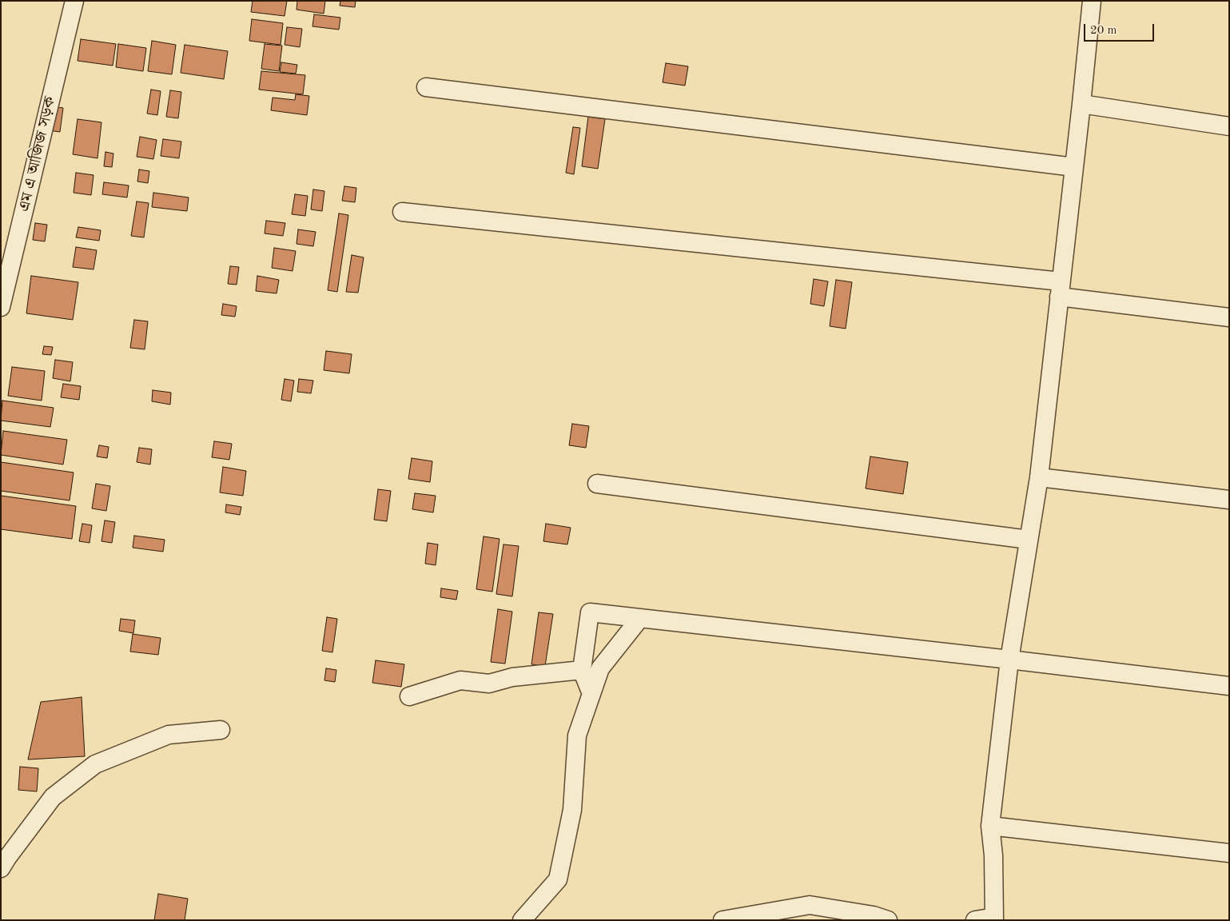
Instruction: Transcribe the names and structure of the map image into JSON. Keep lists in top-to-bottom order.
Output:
{
  "streets": {
    "street": ["এম এ আজিজ সড়ক"]
  },
  "scale_bar": "20 m"
}
